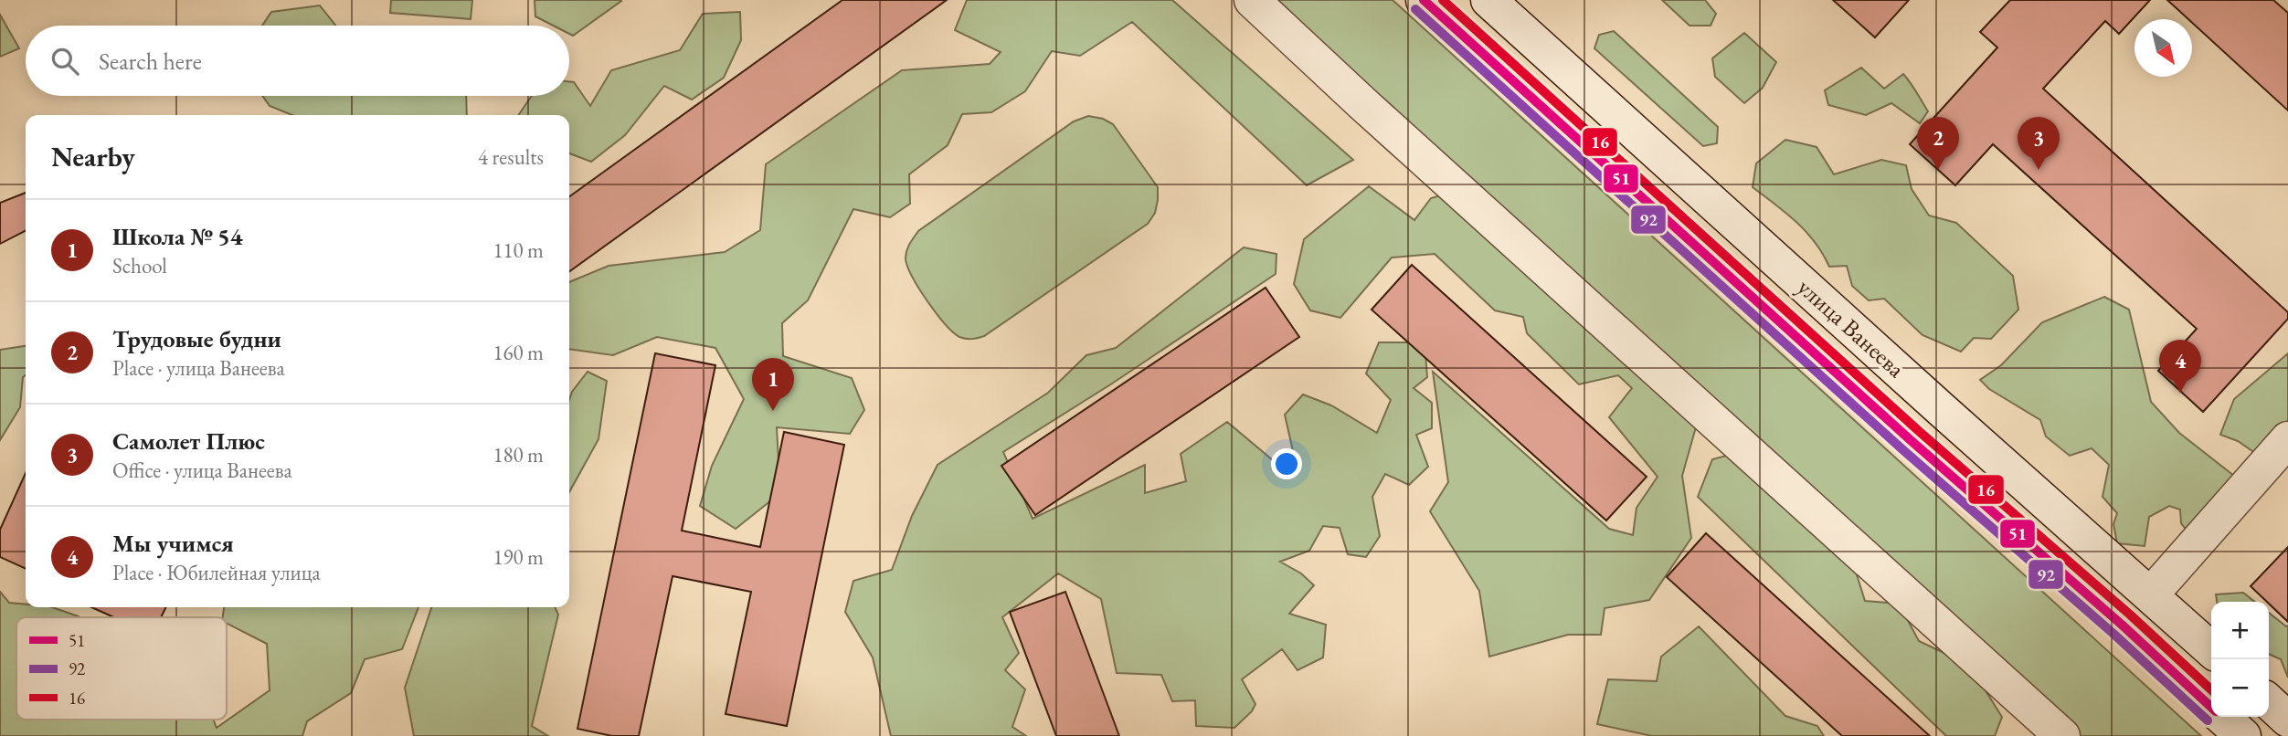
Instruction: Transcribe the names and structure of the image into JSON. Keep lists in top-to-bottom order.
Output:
{
  "streets": {
    "main road": ["улица Ванеева"]
  },
  "lines": ["transit line 51", "transit line 16", "transit line 92"],
  "legend": ["51", "92", "16"],
  "north": "bottom right",
  "page": {
    "search": "Search here",
    "heading": ["Nearby", "4 results"],
    "pins": [
      "2",
      "3",
      "4",
      "1"
    ],
    "list": [
      {
        "mark": "1",
        "name": "Школа № 54",
        "note": "School",
        "value": "110 m"
      },
      {
        "mark": "2",
        "name": "Трудовые будни",
        "note": "Place · улица Ванеева",
        "value": "160 m"
      },
      {
        "mark": "3",
        "name": "Самолет Плюс",
        "note": "Office · улица Ванеева",
        "value": "180 m"
      },
      {
        "mark": "4",
        "name": "Мы учимся",
        "note": "Place · Юбилейная улица",
        "value": "190 m"
      }
    ],
    "map_buttons": ["+", "−"]
  }
}
